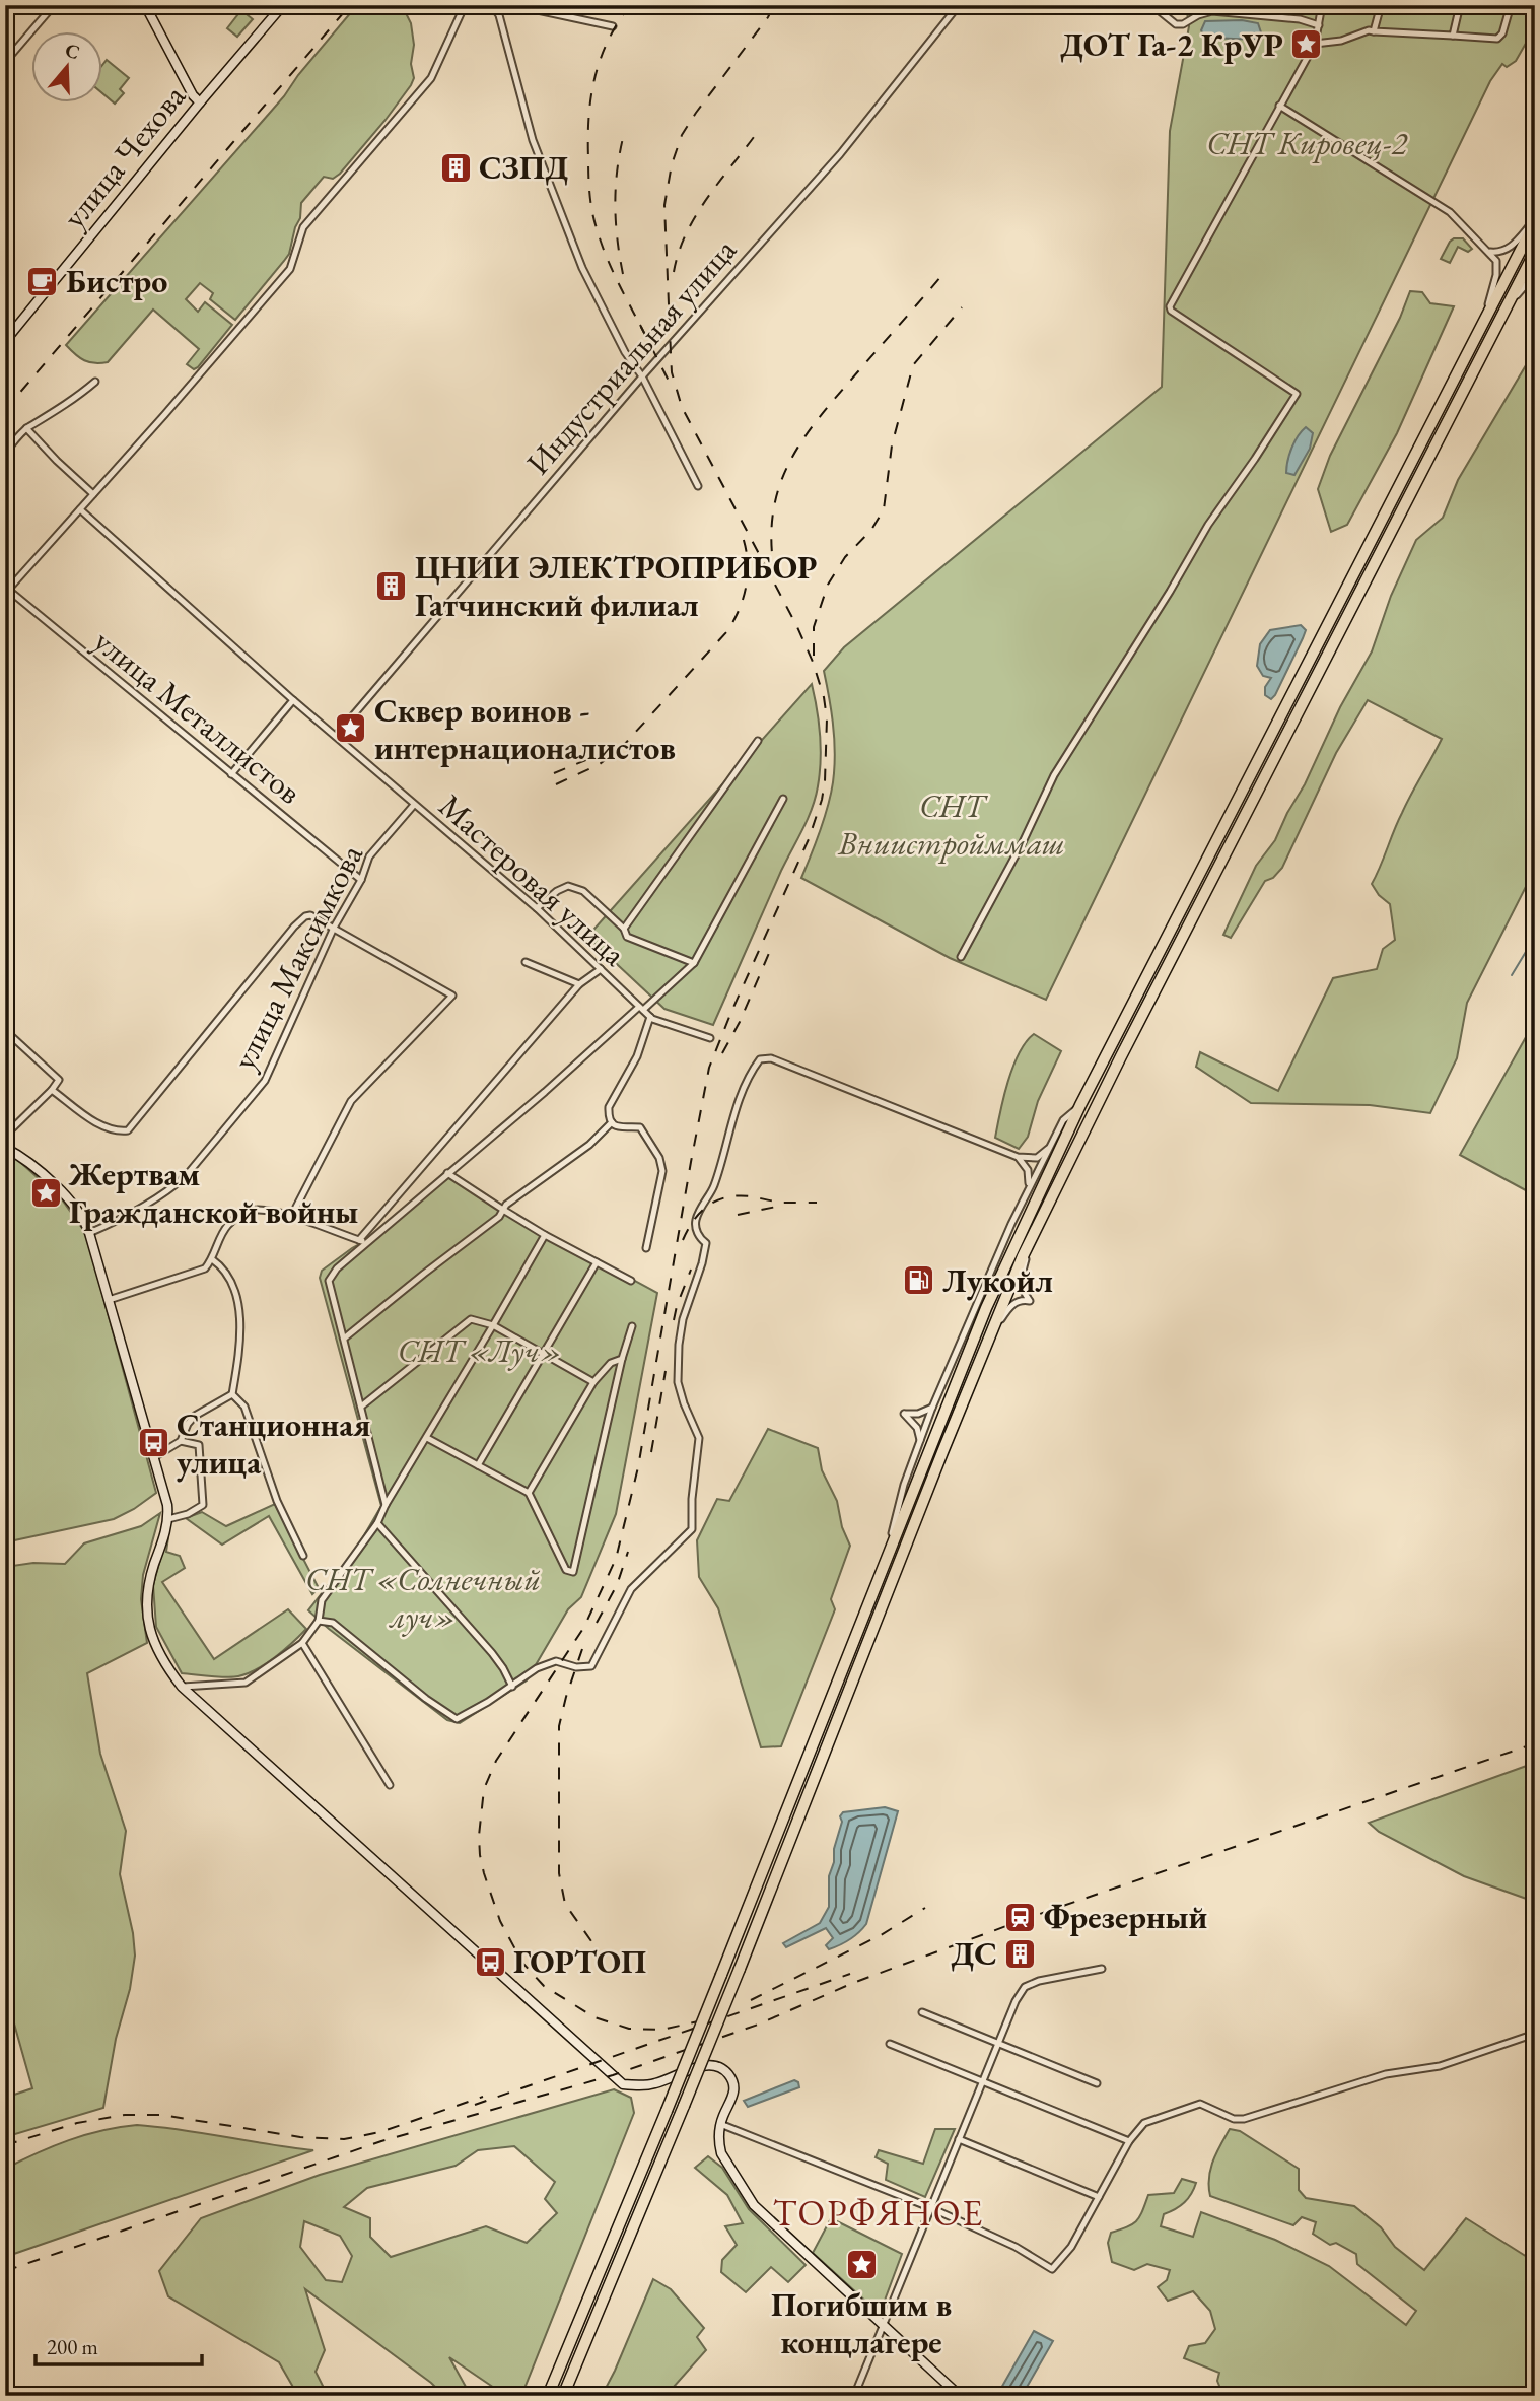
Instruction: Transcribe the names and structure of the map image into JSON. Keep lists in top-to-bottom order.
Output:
{
  "streets": {
    "street": [
      "улица Чехова",
      "Индустриальная улица",
      "улица Металлистов",
      "Мастеровая улица",
      "улица Максимкова"
    ]
  },
  "crossings": [
    ["Индустриальная улица", "Мастеровая улица"],
    ["улица Металлистов", "улица Максимкова"],
    ["Мастеровая улица", "улица Максимкова"]
  ],
  "districts": ["ТОРФЯНОЕ"],
  "parks": [
    "СНТ Кировец-2",
    "СНТ Вниистройммаш",
    "СНТ «Луч»",
    "СНТ «Солнечный луч»"
  ],
  "places": {
    "place": [
      "ДОТ Га-2 КрУР",
      "Сквер воинов - интернационалистов",
      "Жертвам Гражданской войны",
      "Погибшим в концлагере"
    ],
    "building": ["СЗПД", "ЦНИИ ЭЛЕКТРОПРИБОР Гатчинский филиал", "ДС"],
    "cafe": ["Бистро"],
    "fuel station": ["Лукойл"],
    "bus stop": ["Станционная улица", "ГОРТОП"],
    "station": ["Фрезерный"]
  },
  "scale_bar": "200 m",
  "north": "top"
}
